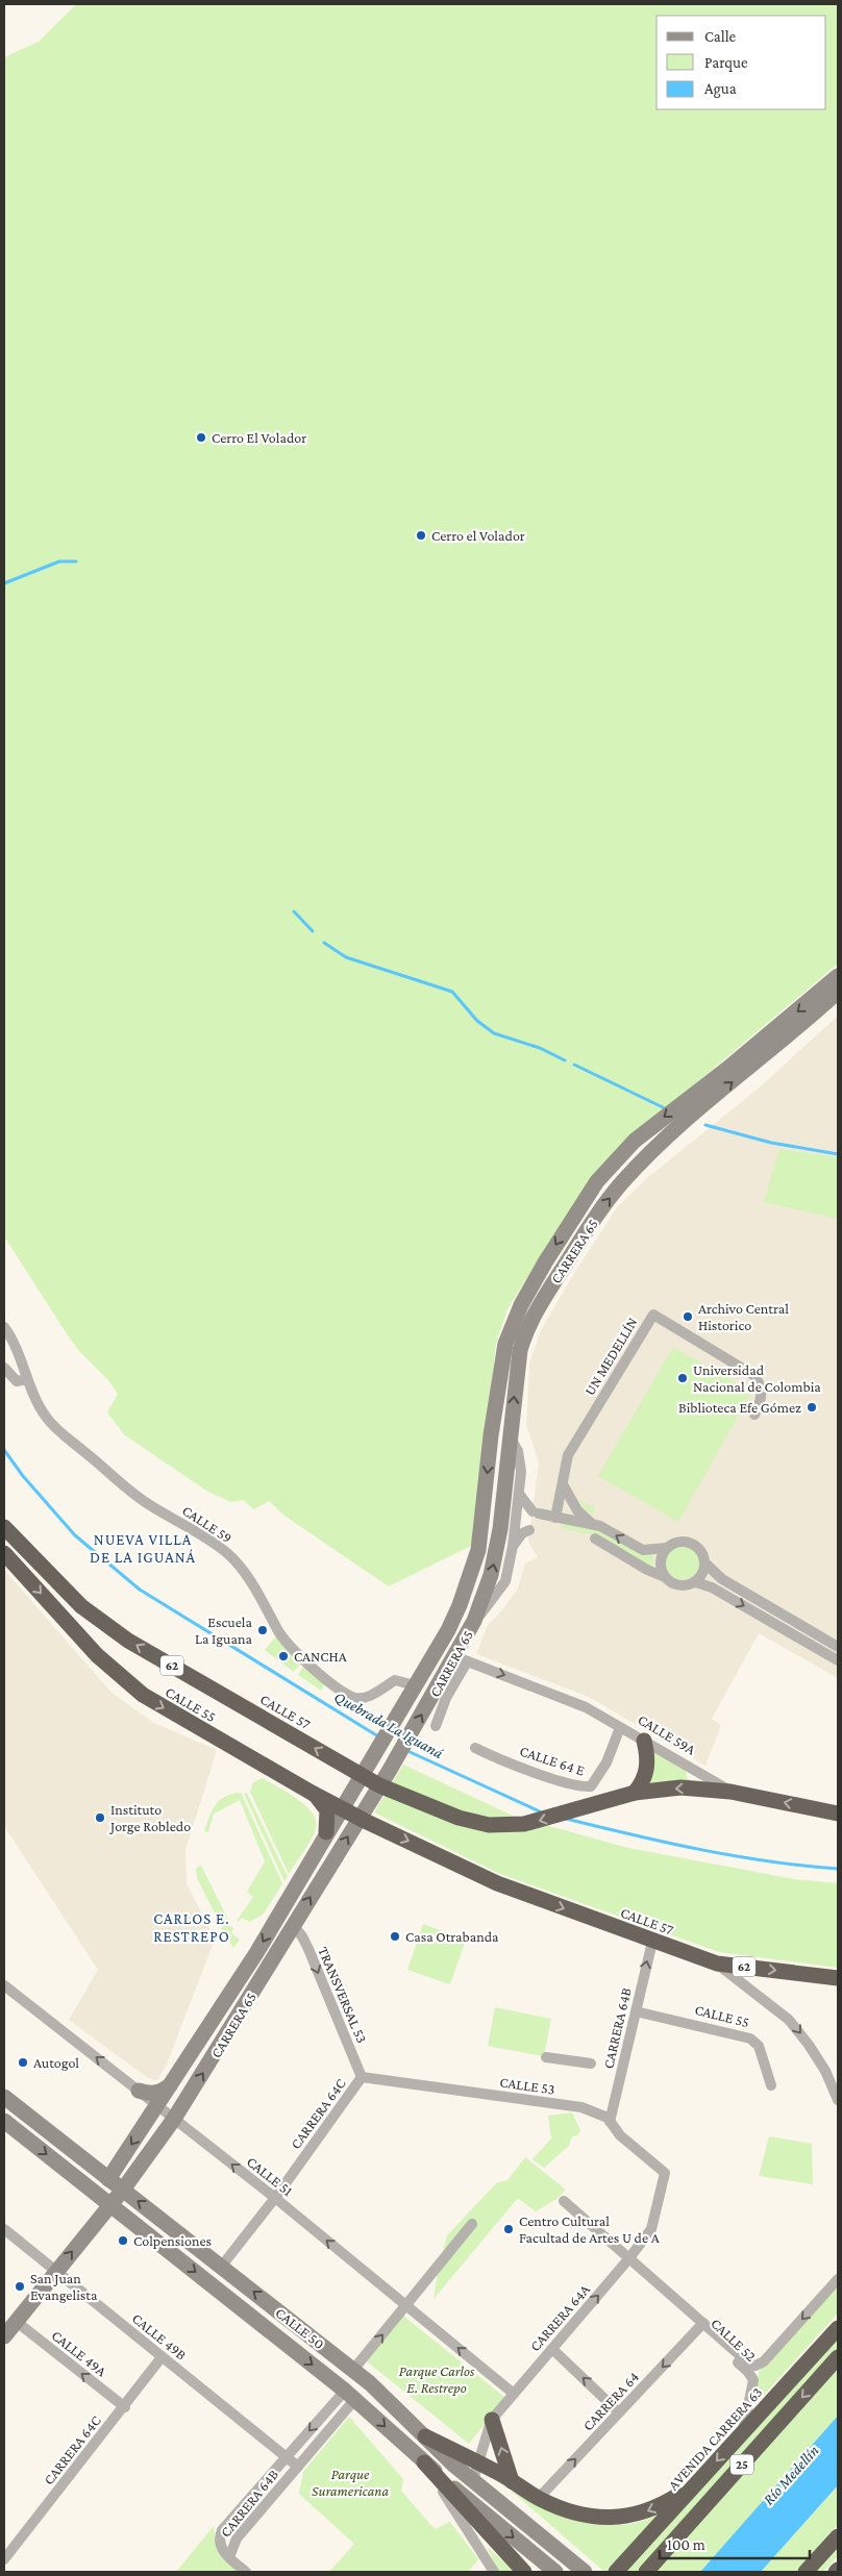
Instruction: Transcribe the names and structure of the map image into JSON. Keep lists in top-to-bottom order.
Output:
{
  "streets": {
    "highway": [
      "62",
      "CALLE 55",
      "CALLE 57",
      "AVENIDA CARRERA 63",
      "25"
    ],
    "main road": ["CARRERA 65", "CALLE 50"],
    "street": [
      "UN MEDELLÍN",
      "CALLE 59",
      "CALLE 59A",
      "CALLE 64 E",
      "TRANSVERSAL 53",
      "CARRERA 64B",
      "CALLE 53",
      "CARRERA 64C",
      "CALLE 51",
      "CARRERA 64A",
      "CALLE 49B",
      "CALLE 52",
      "CALLE 49A",
      "CARRERA 64"
    ]
  },
  "crossings": [
    ["CARRERA 65", "CALLE 59"],
    ["CARRERA 65", "CALLE 55"],
    ["CARRERA 65", "CALLE 57"],
    ["CARRERA 65", "CALLE 59A"],
    ["CARRERA 65", "TRANSVERSAL 53"],
    ["CARRERA 65", "CALLE 51"],
    ["CARRERA 65", "CALLE 50"],
    ["CARRERA 65", "CALLE 49B"],
    ["CARRERA 65", "CALLE 49A"],
    ["62", "CALLE 57"],
    ["62", "CALLE 59A"],
    ["CALLE 55", "CALLE 57"],
    ["CALLE 55", "CARRERA 64B"],
    ["CALLE 57", "CARRERA 64B"],
    ["TRANSVERSAL 53", "CALLE 53"],
    ["TRANSVERSAL 53", "CARRERA 64C"],
    ["CARRERA 64B", "CALLE 53"],
    ["CARRERA 64B", "CALLE 50"],
    ["CARRERA 64B", "CALLE 49B"],
    ["CALLE 53", "CARRERA 64C"],
    ["CALLE 53", "CARRERA 64A"],
    ["CARRERA 64C", "CALLE 51"],
    ["CARRERA 64C", "CALLE 50"],
    ["CARRERA 64C", "CALLE 49B"],
    ["CARRERA 64C", "CALLE 49A"],
    ["CALLE 51", "CARRERA 64A"],
    ["CARRERA 64A", "CALLE 50"],
    ["CARRERA 64A", "CALLE 52"],
    ["CALLE 52", "CARRERA 64"],
    ["CALLE 52", "AVENIDA CARRERA 63"]
  ],
  "one_way": [
    "CALLE 55",
    "CALLE 59A",
    "TRANSVERSAL 53",
    "CALLE 51",
    "CALLE 49A"
  ],
  "districts": ["NUEVA VILLA DE LA IGUANÁ", "CARLOS E. RESTREPO"],
  "water": ["Quebrada La Iguaná", "Río Medellín"],
  "parks": ["Parque Carlos E. Restrepo", "Parque Suramericana"],
  "places": [
    "Cerro El Volador",
    "Cerro el Volador",
    "Archivo Central Historico",
    "Universidad Nacional de Colombia",
    "Biblioteca Efe Gómez",
    "Escuela La Iguana",
    "CANCHA",
    "Instituto Jorge Robledo",
    "Casa Otrabanda",
    "Autogol",
    "Centro Cultural Facultad de Artes U de A",
    "Colpensiones",
    "San Juan Evangelista"
  ],
  "legend": ["Calle", "Parque", "Agua"],
  "scale_bar": "100 m"
}
